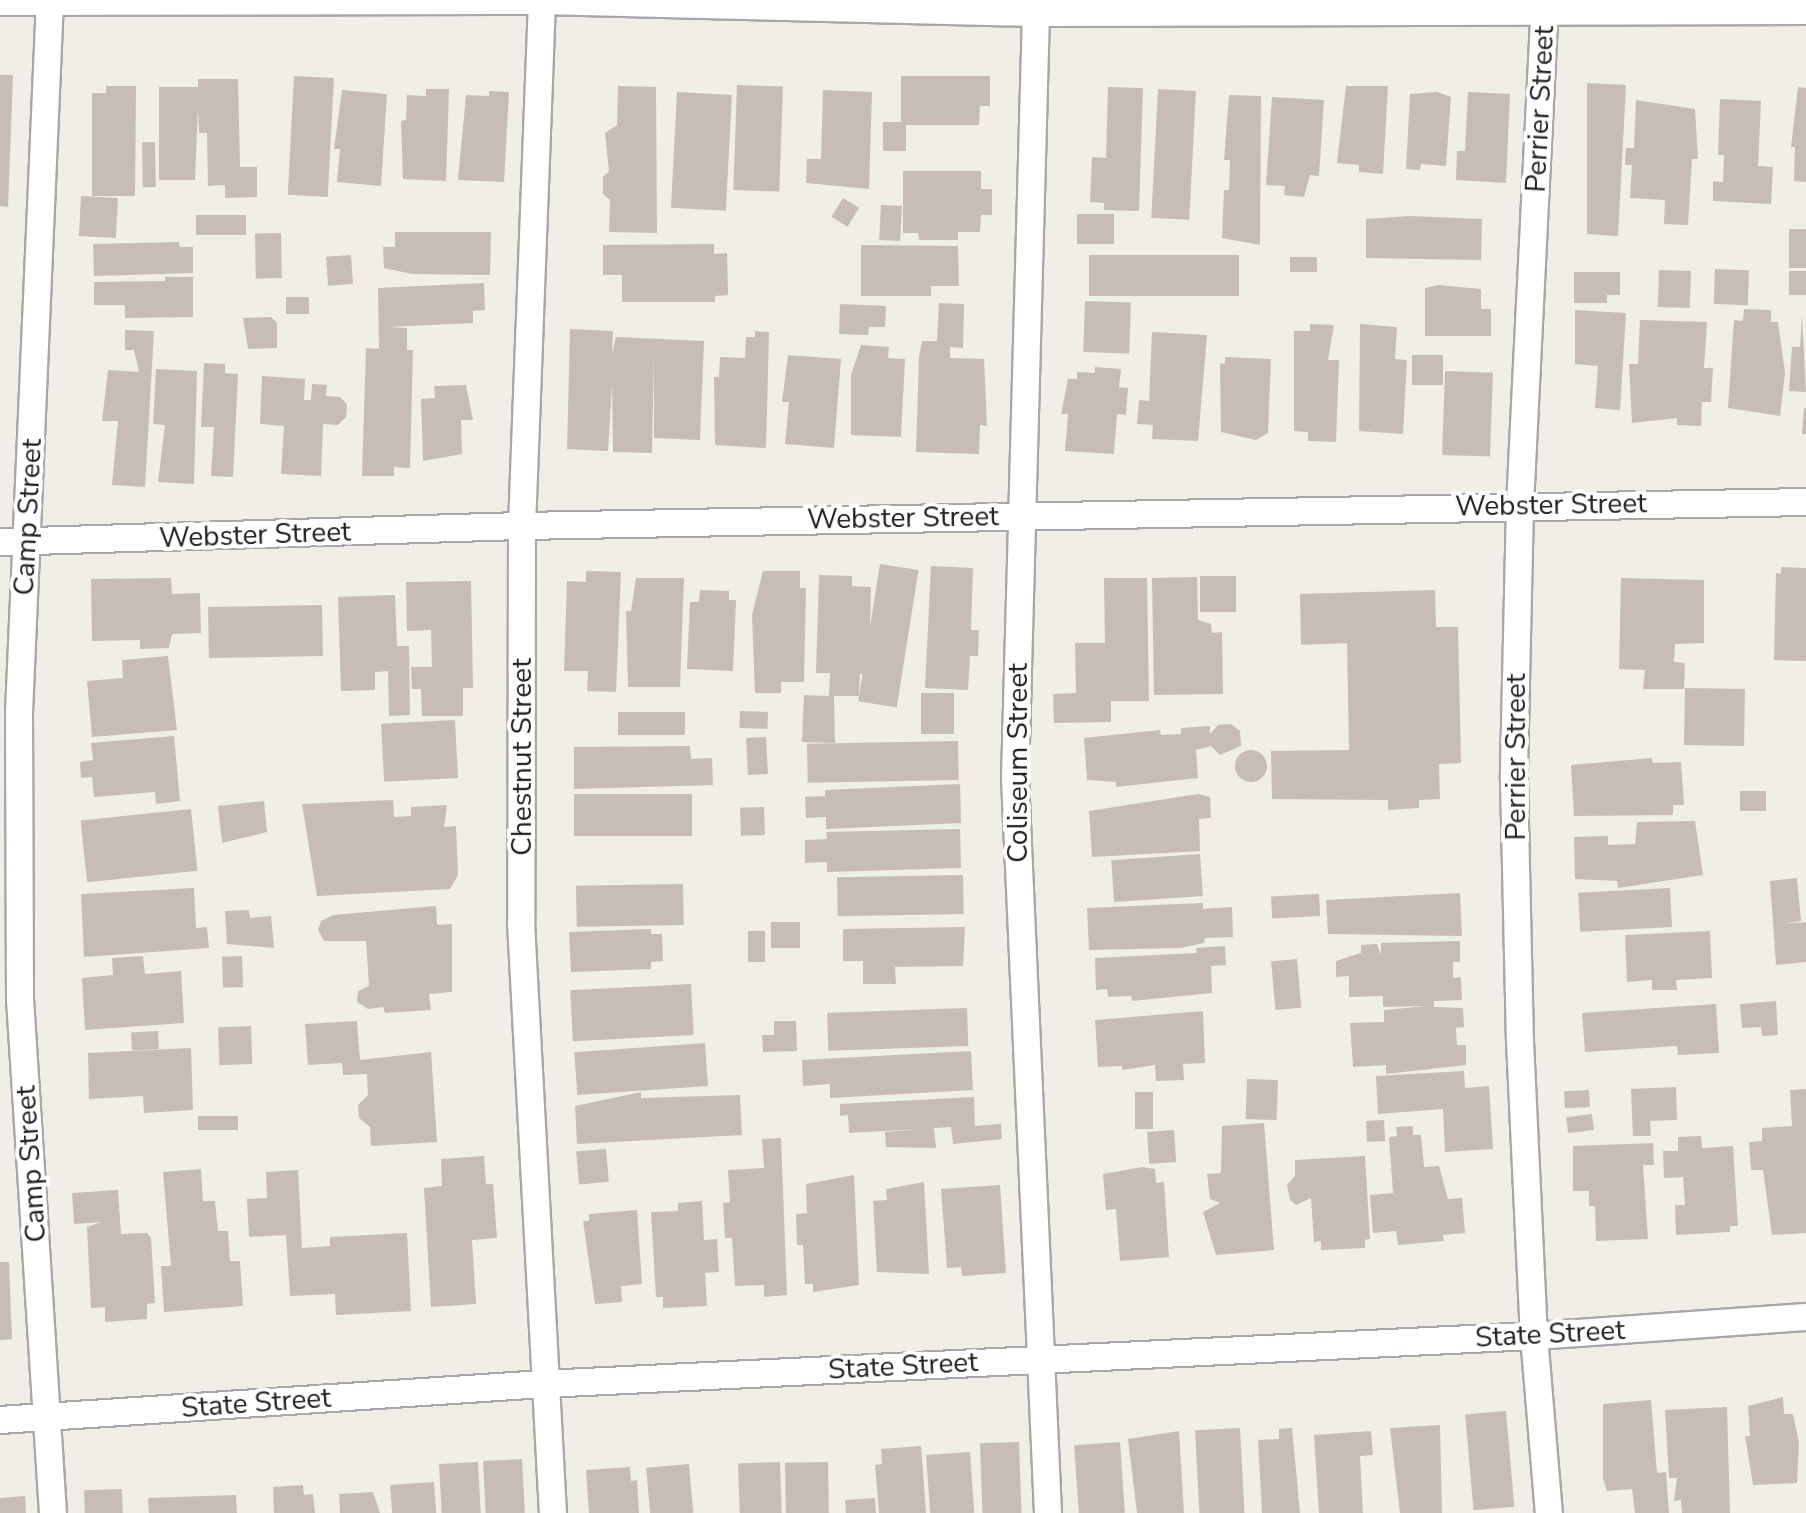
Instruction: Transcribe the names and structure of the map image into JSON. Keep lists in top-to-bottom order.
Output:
{
  "streets": {
    "street": [
      "Perrier Street",
      "Webster Street",
      "Camp Street",
      "Chestnut Street",
      "Coliseum Street",
      "State Street"
    ]
  },
  "crossings": [
    ["Perrier Street", "Webster Street"],
    ["Perrier Street", "State Street"],
    ["Webster Street", "Camp Street"],
    ["Webster Street", "Chestnut Street"],
    ["Webster Street", "Coliseum Street"],
    ["Camp Street", "State Street"],
    ["Chestnut Street", "State Street"],
    ["Coliseum Street", "State Street"]
  ]
}
